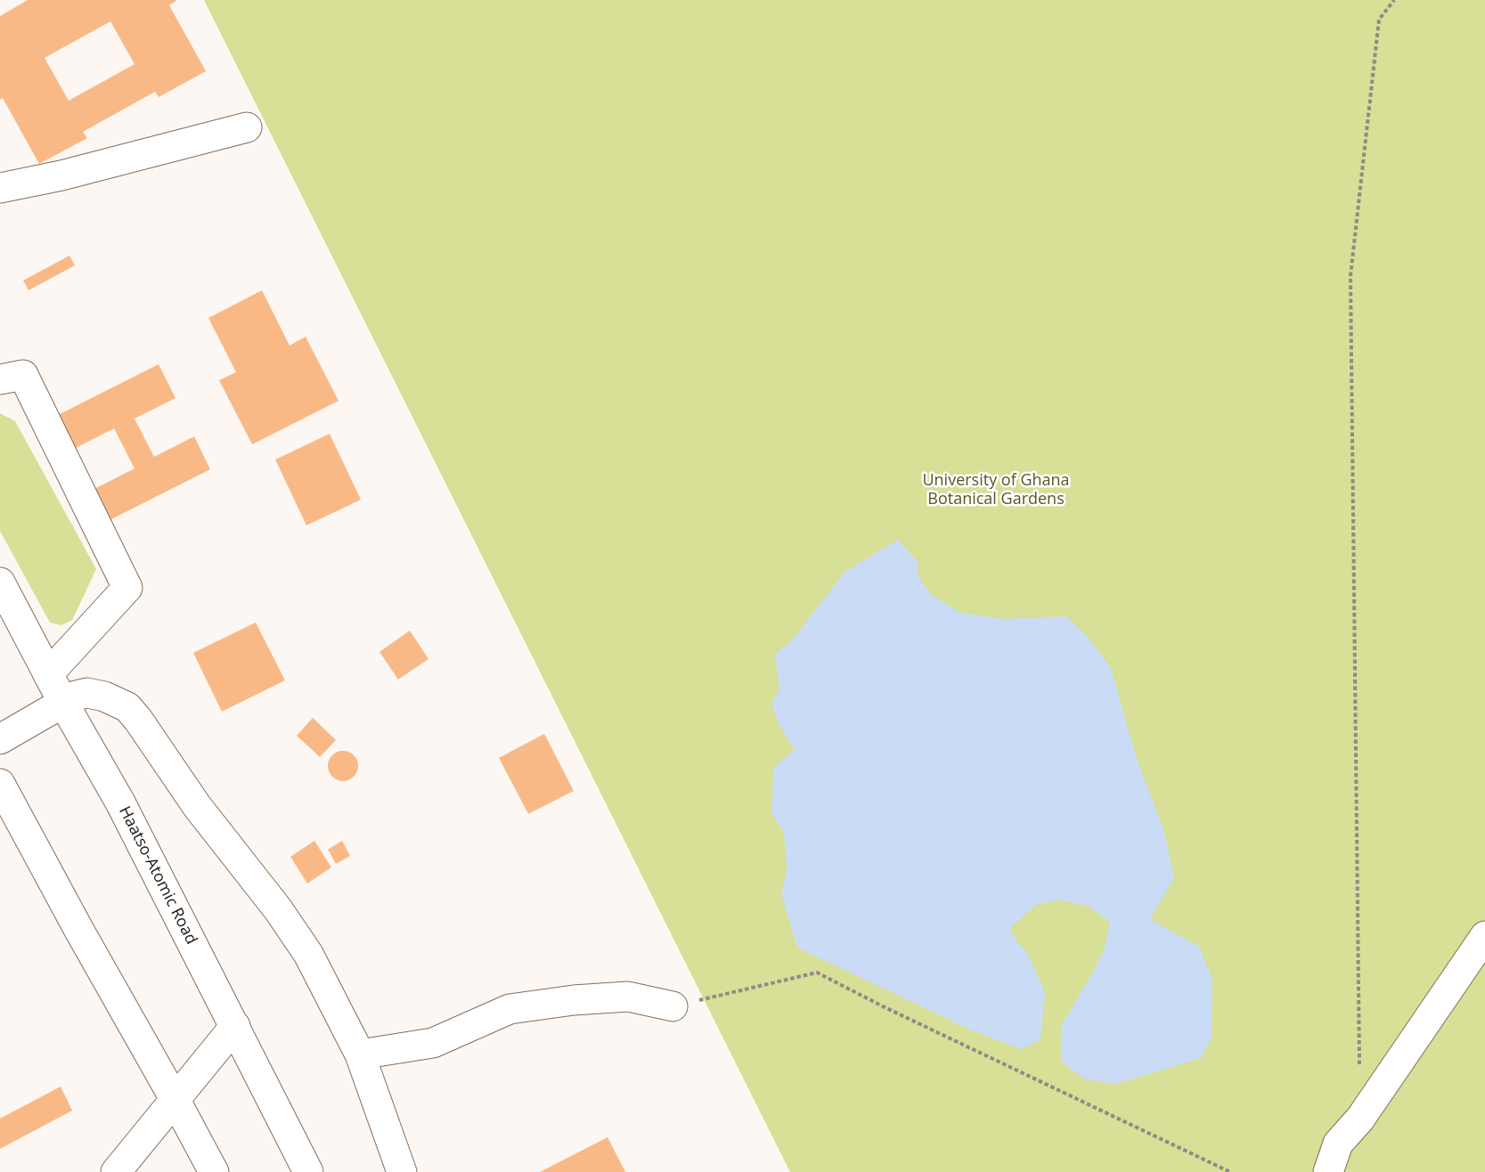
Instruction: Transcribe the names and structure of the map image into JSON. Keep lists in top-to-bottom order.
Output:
{
  "streets": {
    "main road": ["Haatso-Atomic Road"]
  },
  "parks": ["University of Ghana Botanical Gardens"]
}
